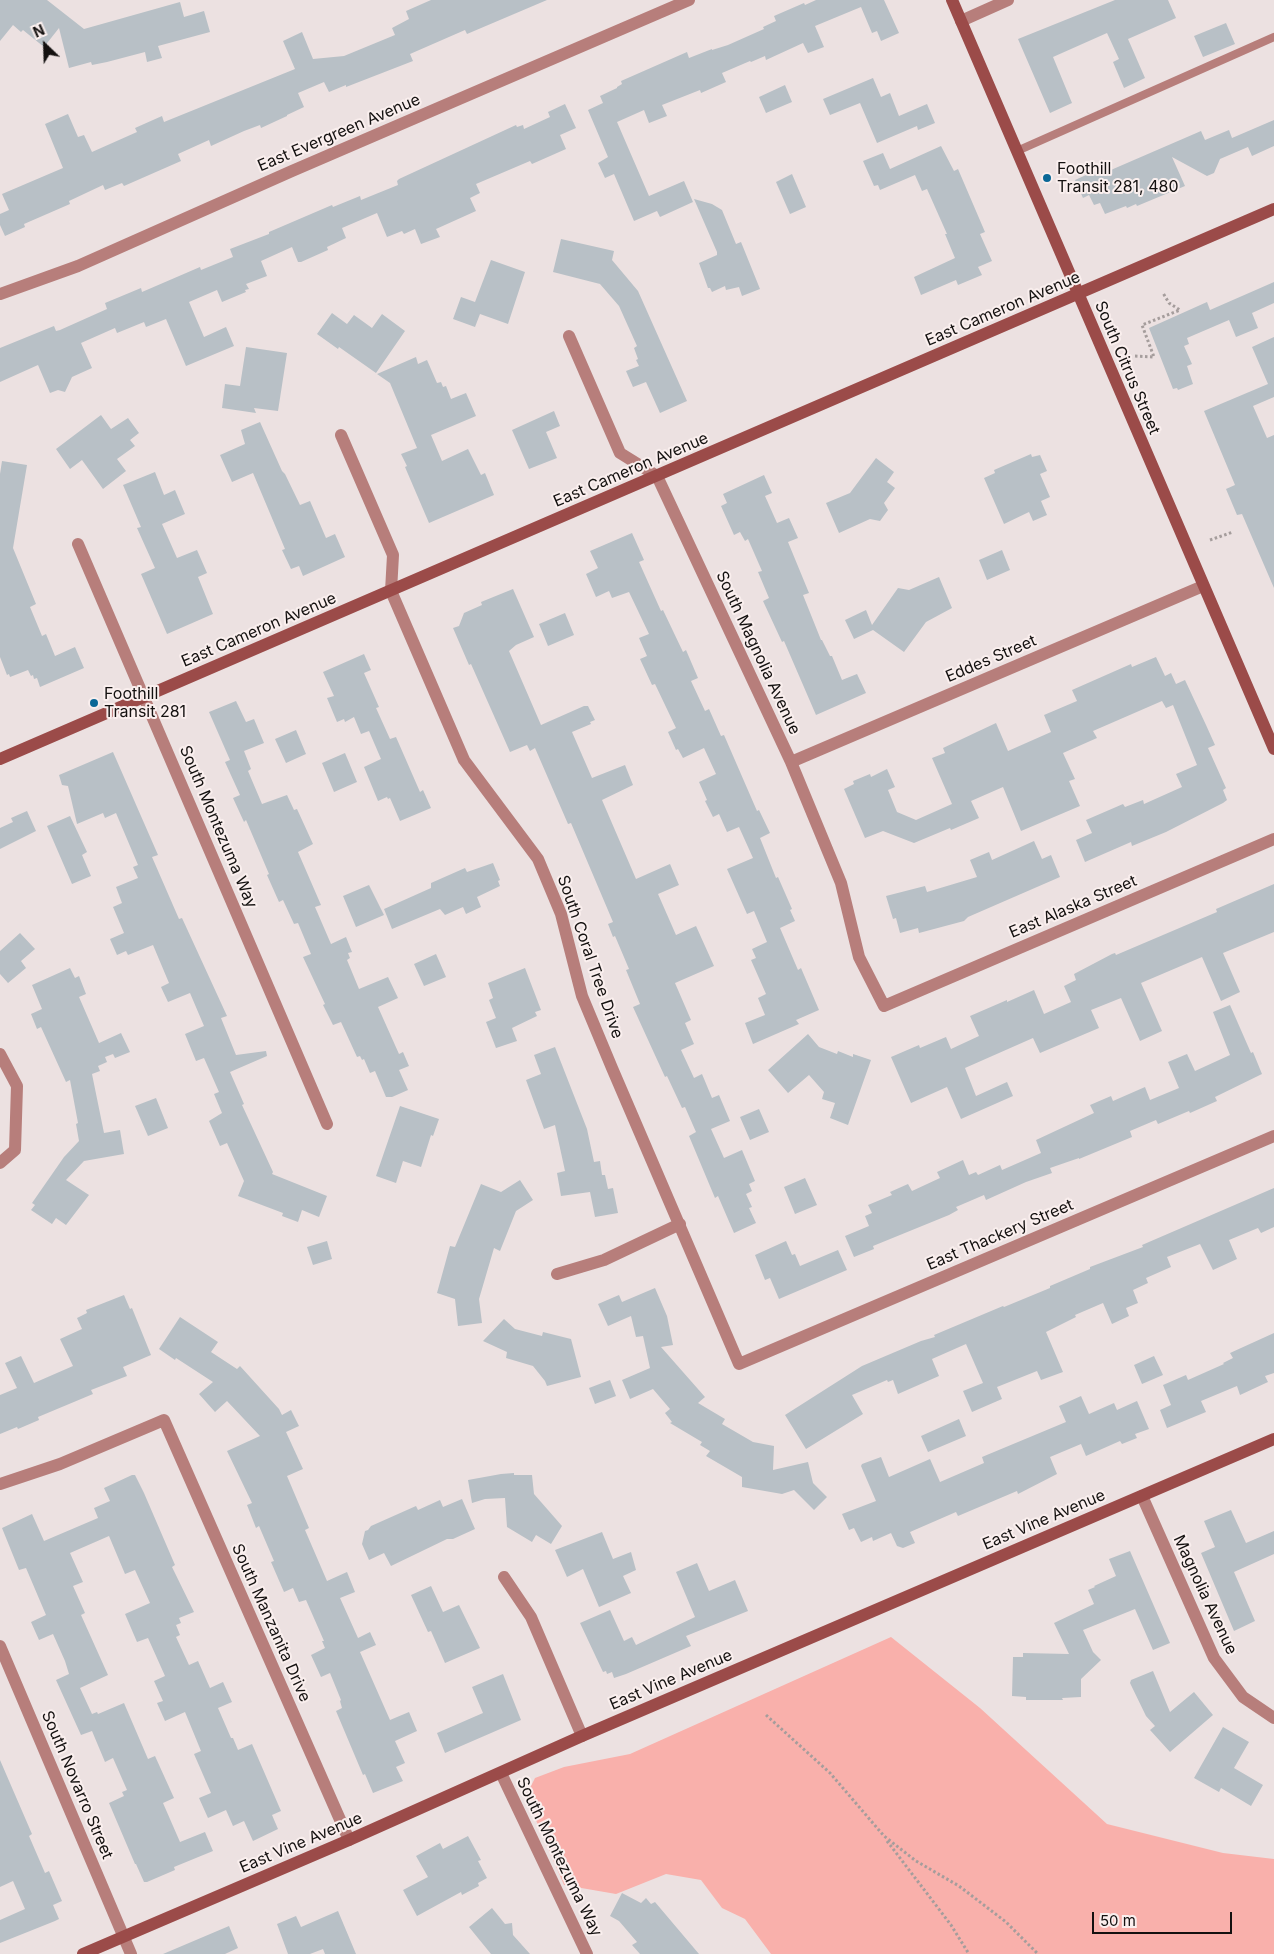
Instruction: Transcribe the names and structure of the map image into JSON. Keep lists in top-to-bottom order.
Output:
{
  "streets": {
    "street": [
      "East Evergreen Avenue",
      "East Cameron Avenue",
      "South Citrus Street",
      "South Magnolia Avenue",
      "Eddes Street",
      "South Montezuma Way",
      "East Alaska Street",
      "South Coral Tree Drive",
      "East Thackery Street",
      "East Vine Avenue",
      "Magnolia Avenue",
      "South Manzanita Drive",
      "South Novarro Street"
    ]
  },
  "crossings": [
    ["East Cameron Avenue", "South Citrus Street"],
    ["East Cameron Avenue", "South Magnolia Avenue"],
    ["East Cameron Avenue", "South Montezuma Way"],
    ["East Cameron Avenue", "South Coral Tree Drive"],
    ["South Citrus Street", "Eddes Street"],
    ["South Magnolia Avenue", "Eddes Street"],
    ["South Magnolia Avenue", "East Alaska Street"],
    ["South Montezuma Way", "East Vine Avenue"],
    ["South Coral Tree Drive", "East Thackery Street"],
    ["East Vine Avenue", "Magnolia Avenue"],
    ["East Vine Avenue", "South Manzanita Drive"],
    ["East Vine Avenue", "South Novarro Street"]
  ],
  "places": ["Foothill Transit 281, 480", "Foothill Transit 281"],
  "scale_bar": "50 m",
  "north": "top left"
}
